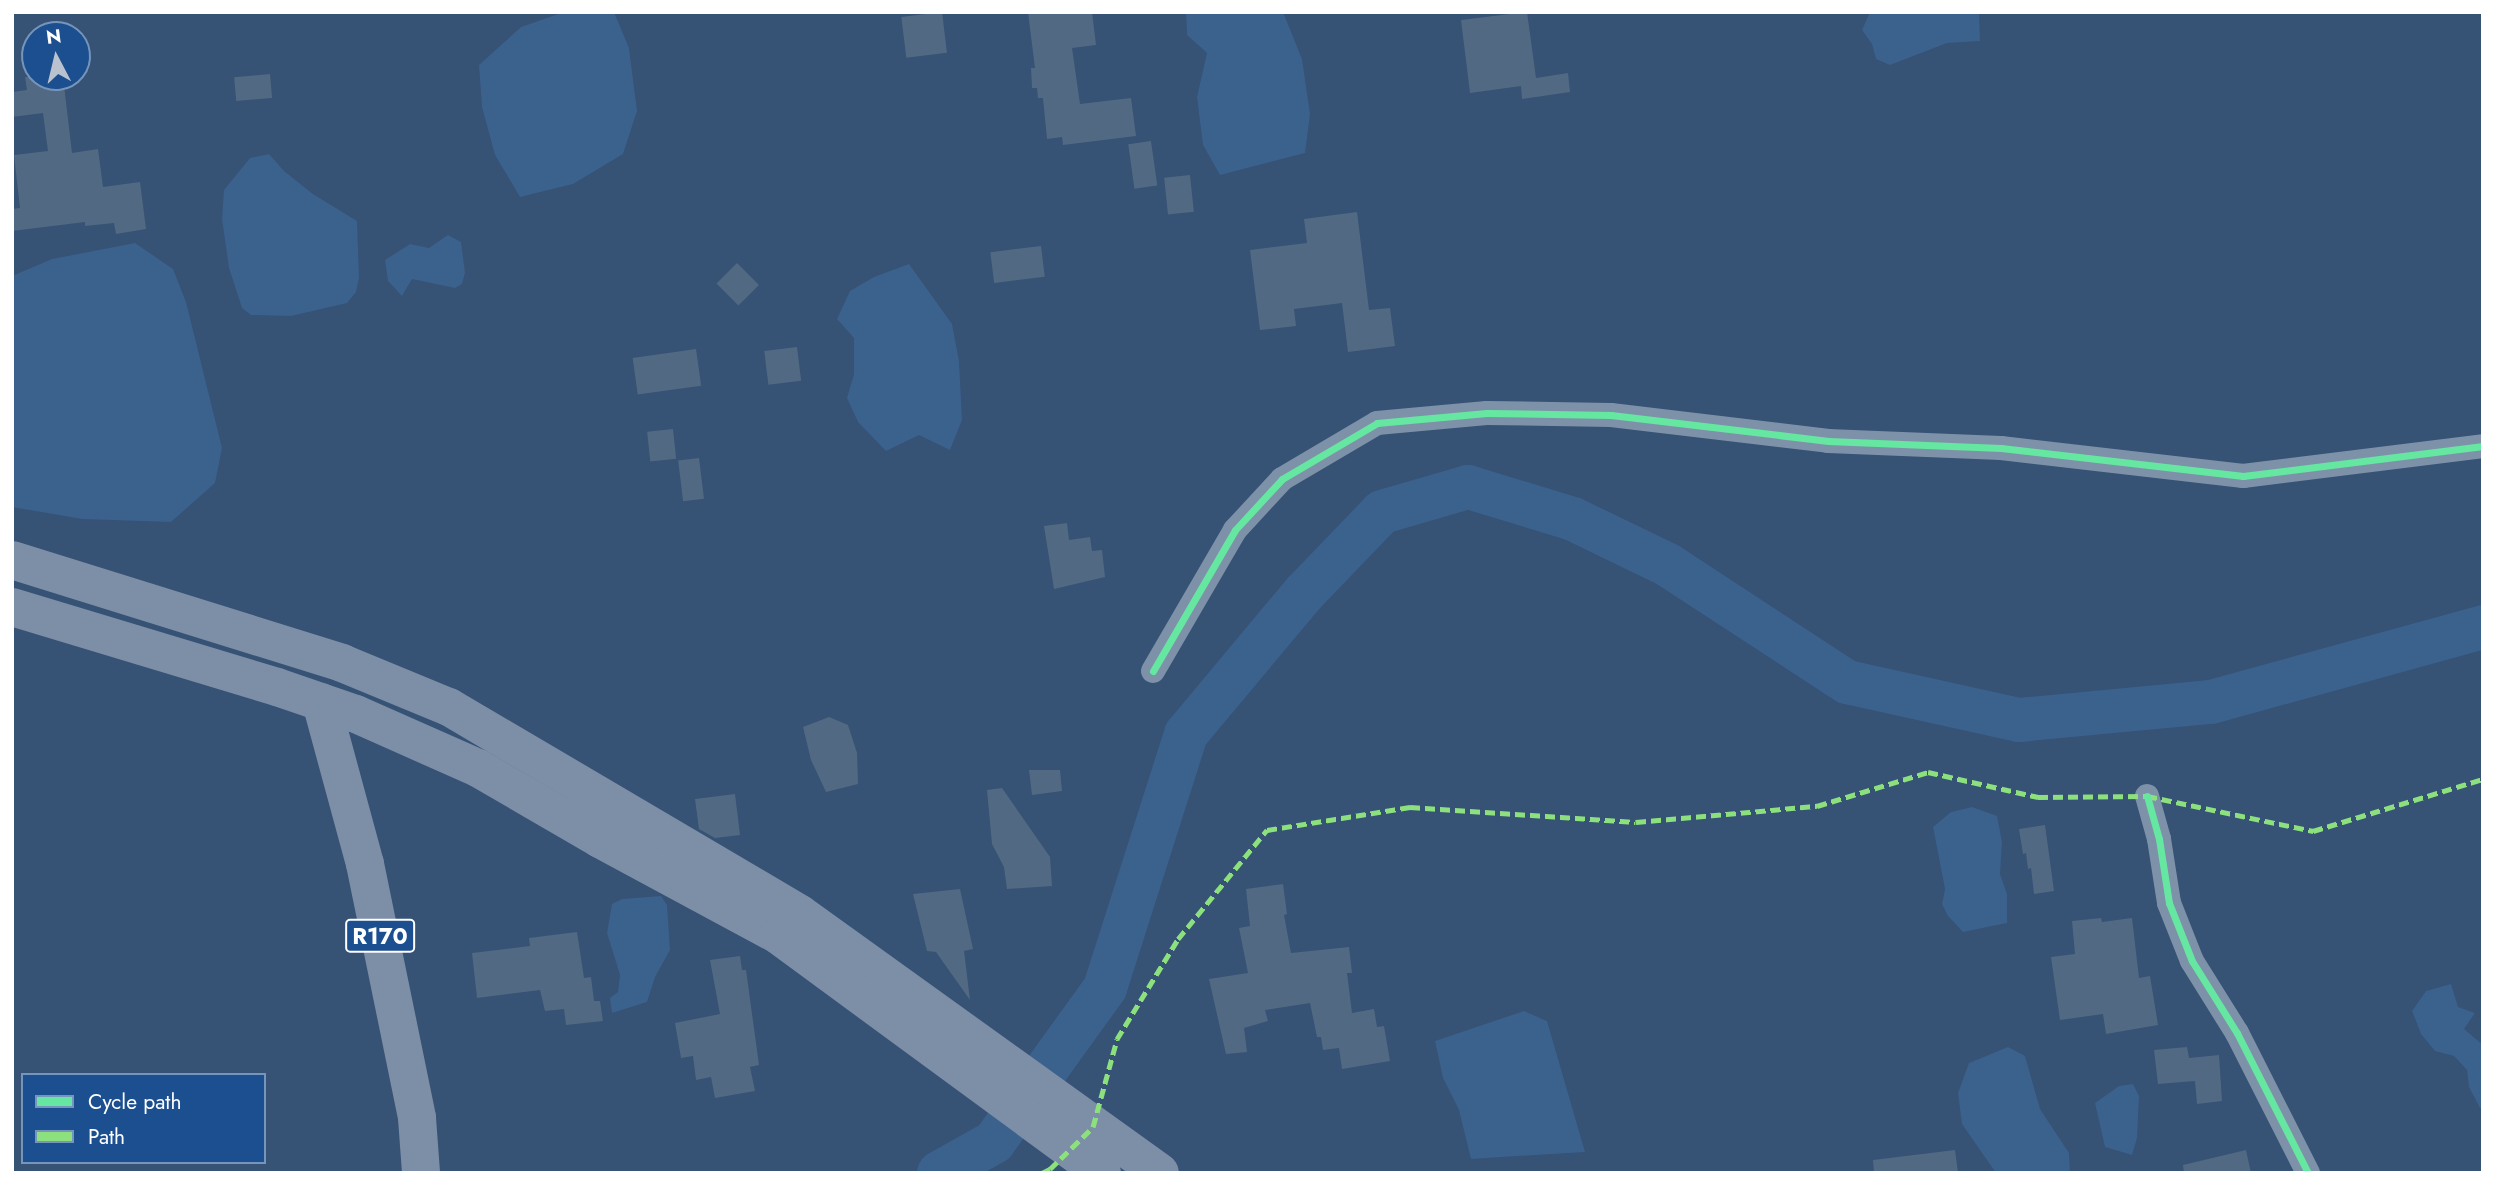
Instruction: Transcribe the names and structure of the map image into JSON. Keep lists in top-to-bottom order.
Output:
{
  "streets": {
    "main road": ["R170"]
  },
  "legend": ["Cycle path", "Path"],
  "north": "top"
}
